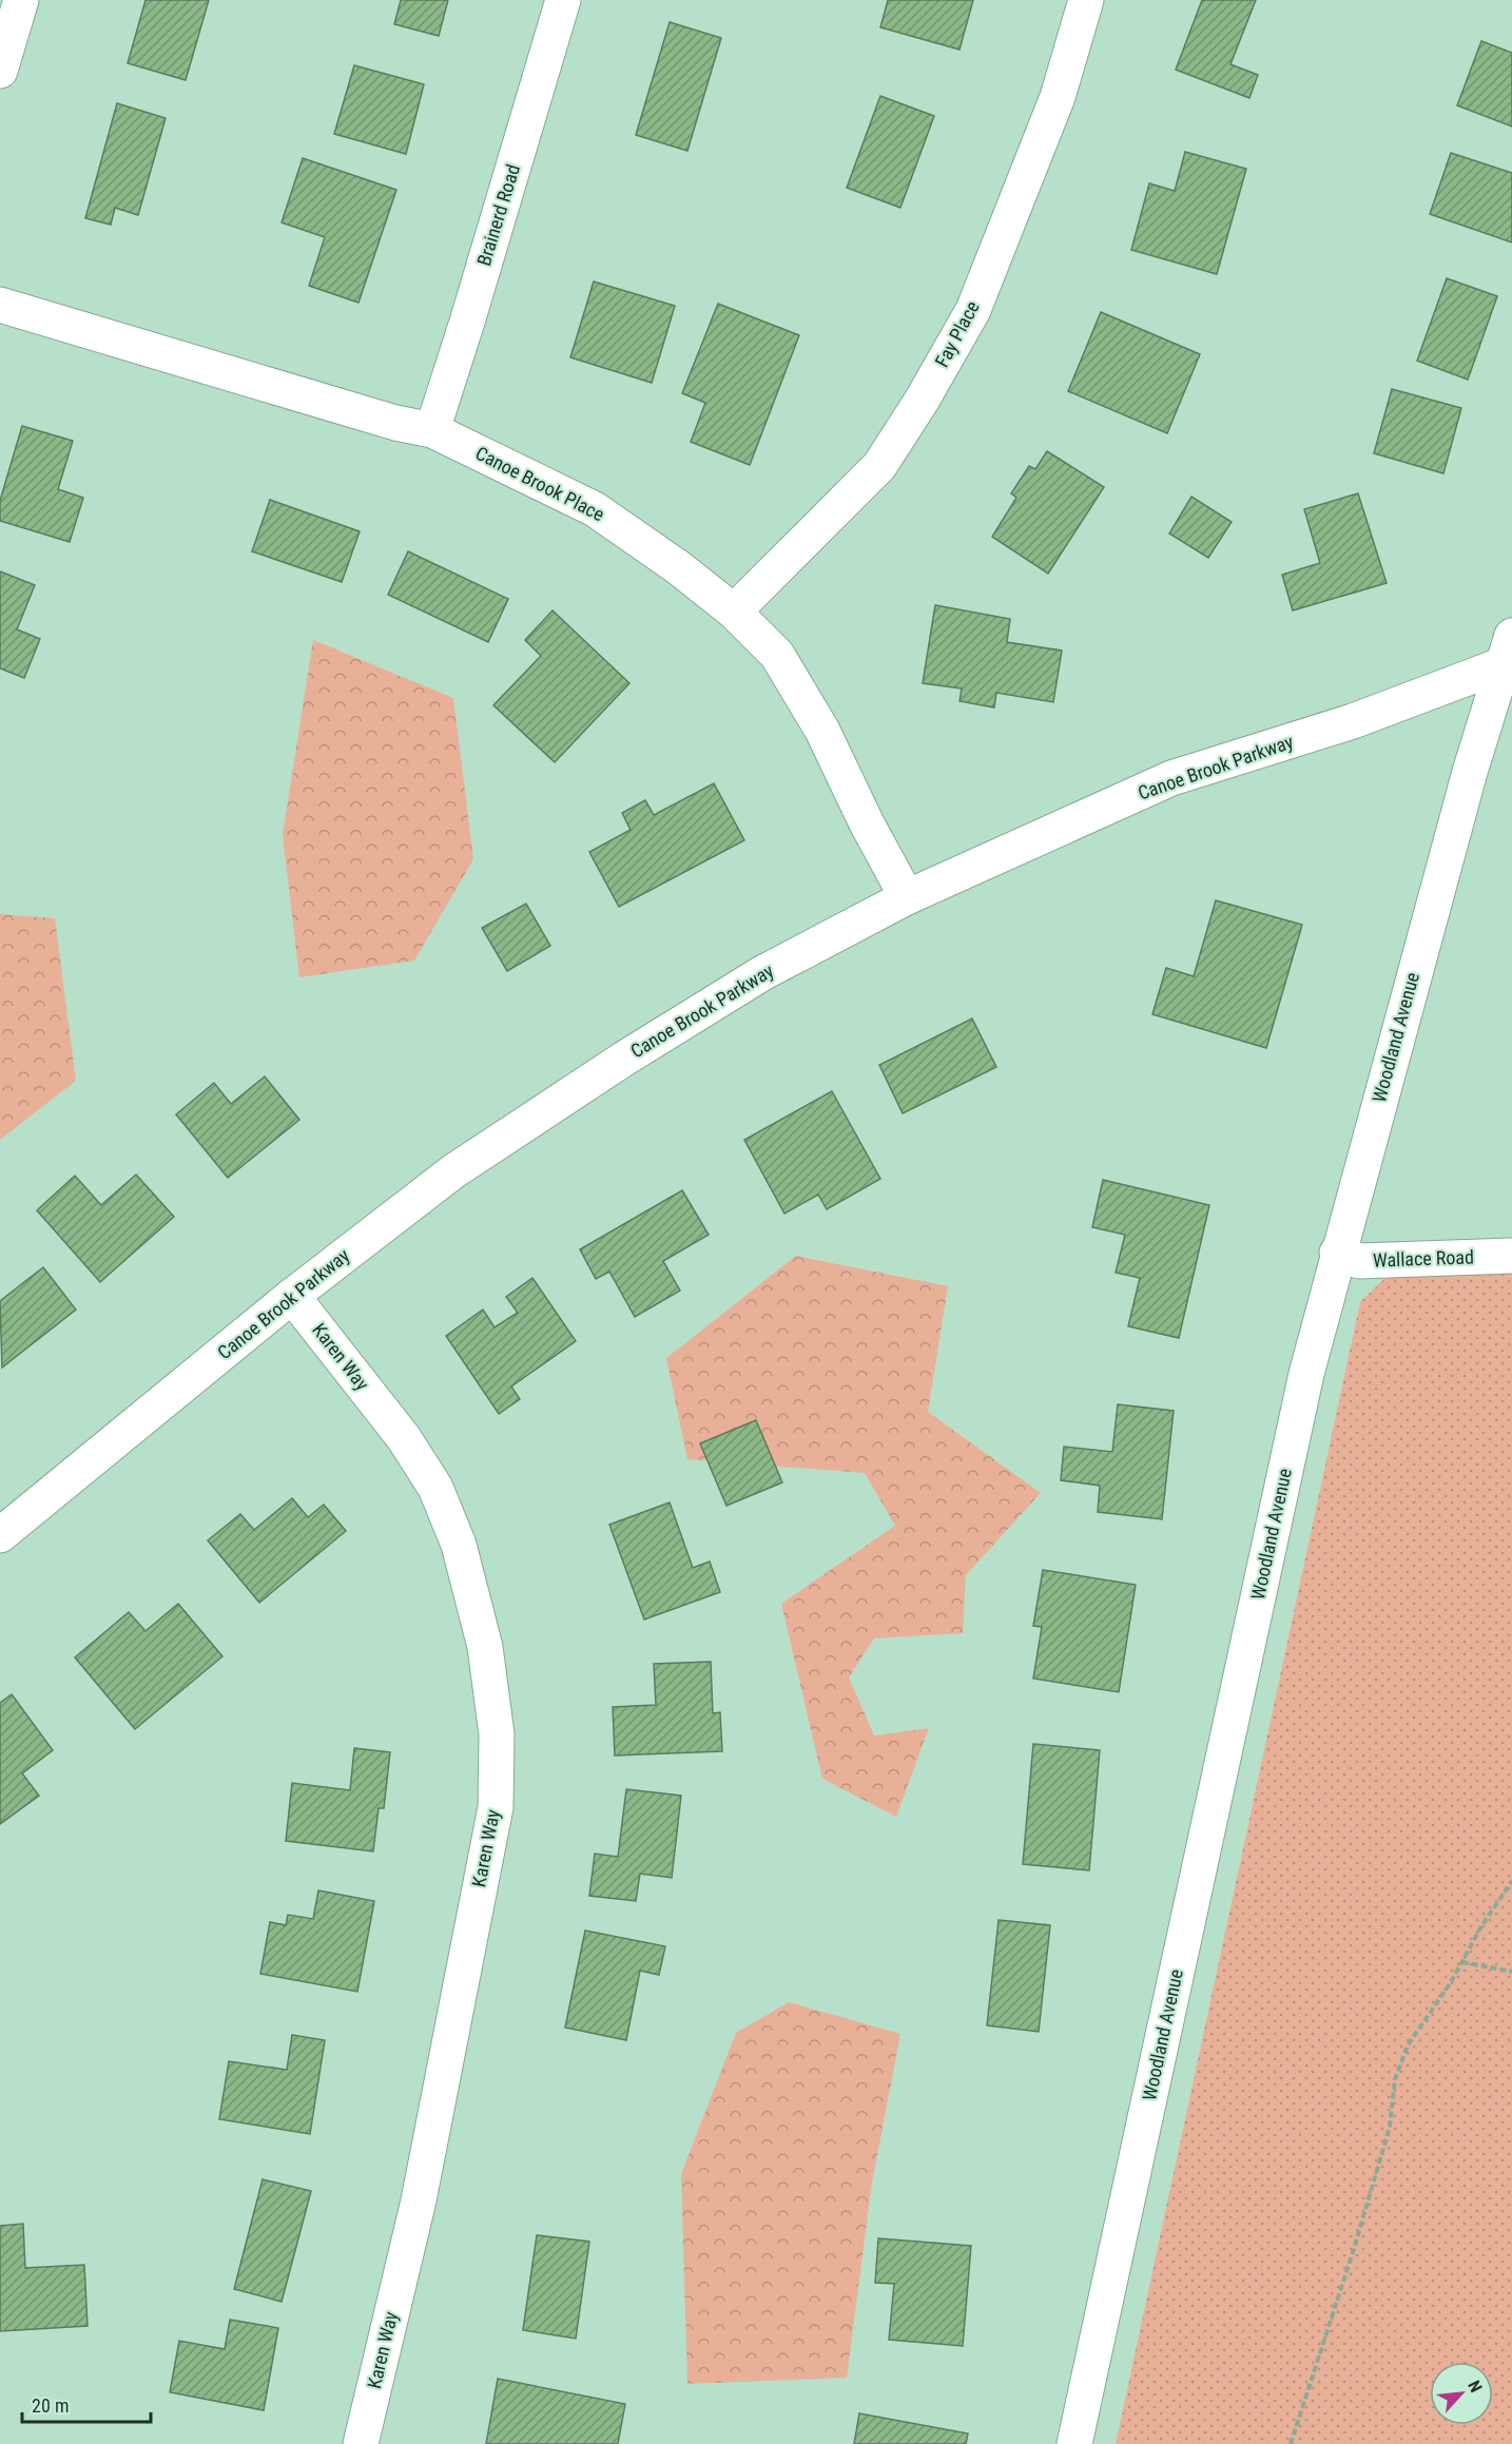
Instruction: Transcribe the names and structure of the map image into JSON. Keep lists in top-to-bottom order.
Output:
{
  "streets": {
    "street": [
      "Brainerd Road",
      "Fay Place",
      "Canoe Brook Place",
      "Canoe Brook Parkway",
      "Woodland Avenue",
      "Wallace Road",
      "Karen Way"
    ]
  },
  "crossings": [
    ["Brainerd Road", "Canoe Brook Place"],
    ["Fay Place", "Canoe Brook Place"],
    ["Canoe Brook Place", "Canoe Brook Parkway"],
    ["Canoe Brook Parkway", "Woodland Avenue"],
    ["Canoe Brook Parkway", "Karen Way"],
    ["Woodland Avenue", "Wallace Road"]
  ],
  "scale_bar": "20 m",
  "north": "top right"
}
